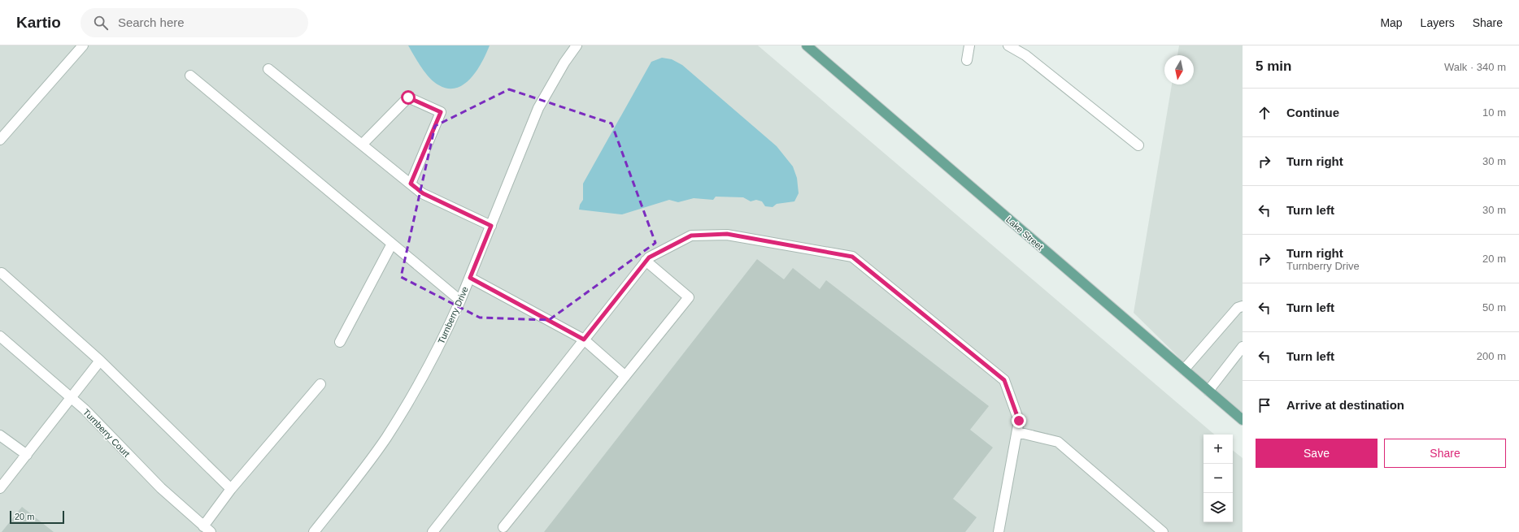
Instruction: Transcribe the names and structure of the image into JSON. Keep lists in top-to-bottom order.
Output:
{
  "streets": {
    "main road": ["Lake Street"],
    "street": ["Turnberry Drive", "Turnberry Court"]
  },
  "scale_bar": "20 m",
  "north": "bottom",
  "page": {
    "header": "Kartio",
    "search": "Search here",
    "nav": ["Map", "Layers", "Share"],
    "heading": ["5 min", "Walk · 340 m"],
    "list": [
      ["Continue", "10 m"],
      ["Turn right", "30 m"],
      ["Turn left", "30 m"],
      ["Turn right", "Turnberry Drive", "20 m"],
      ["Turn left", "50 m"],
      ["Turn left", "200 m"],
      "Arrive at destination"
    ],
    "buttons": ["Save", "Share"],
    "map_buttons": ["+", "−"],
    "scale": "20 m"
  }
}
